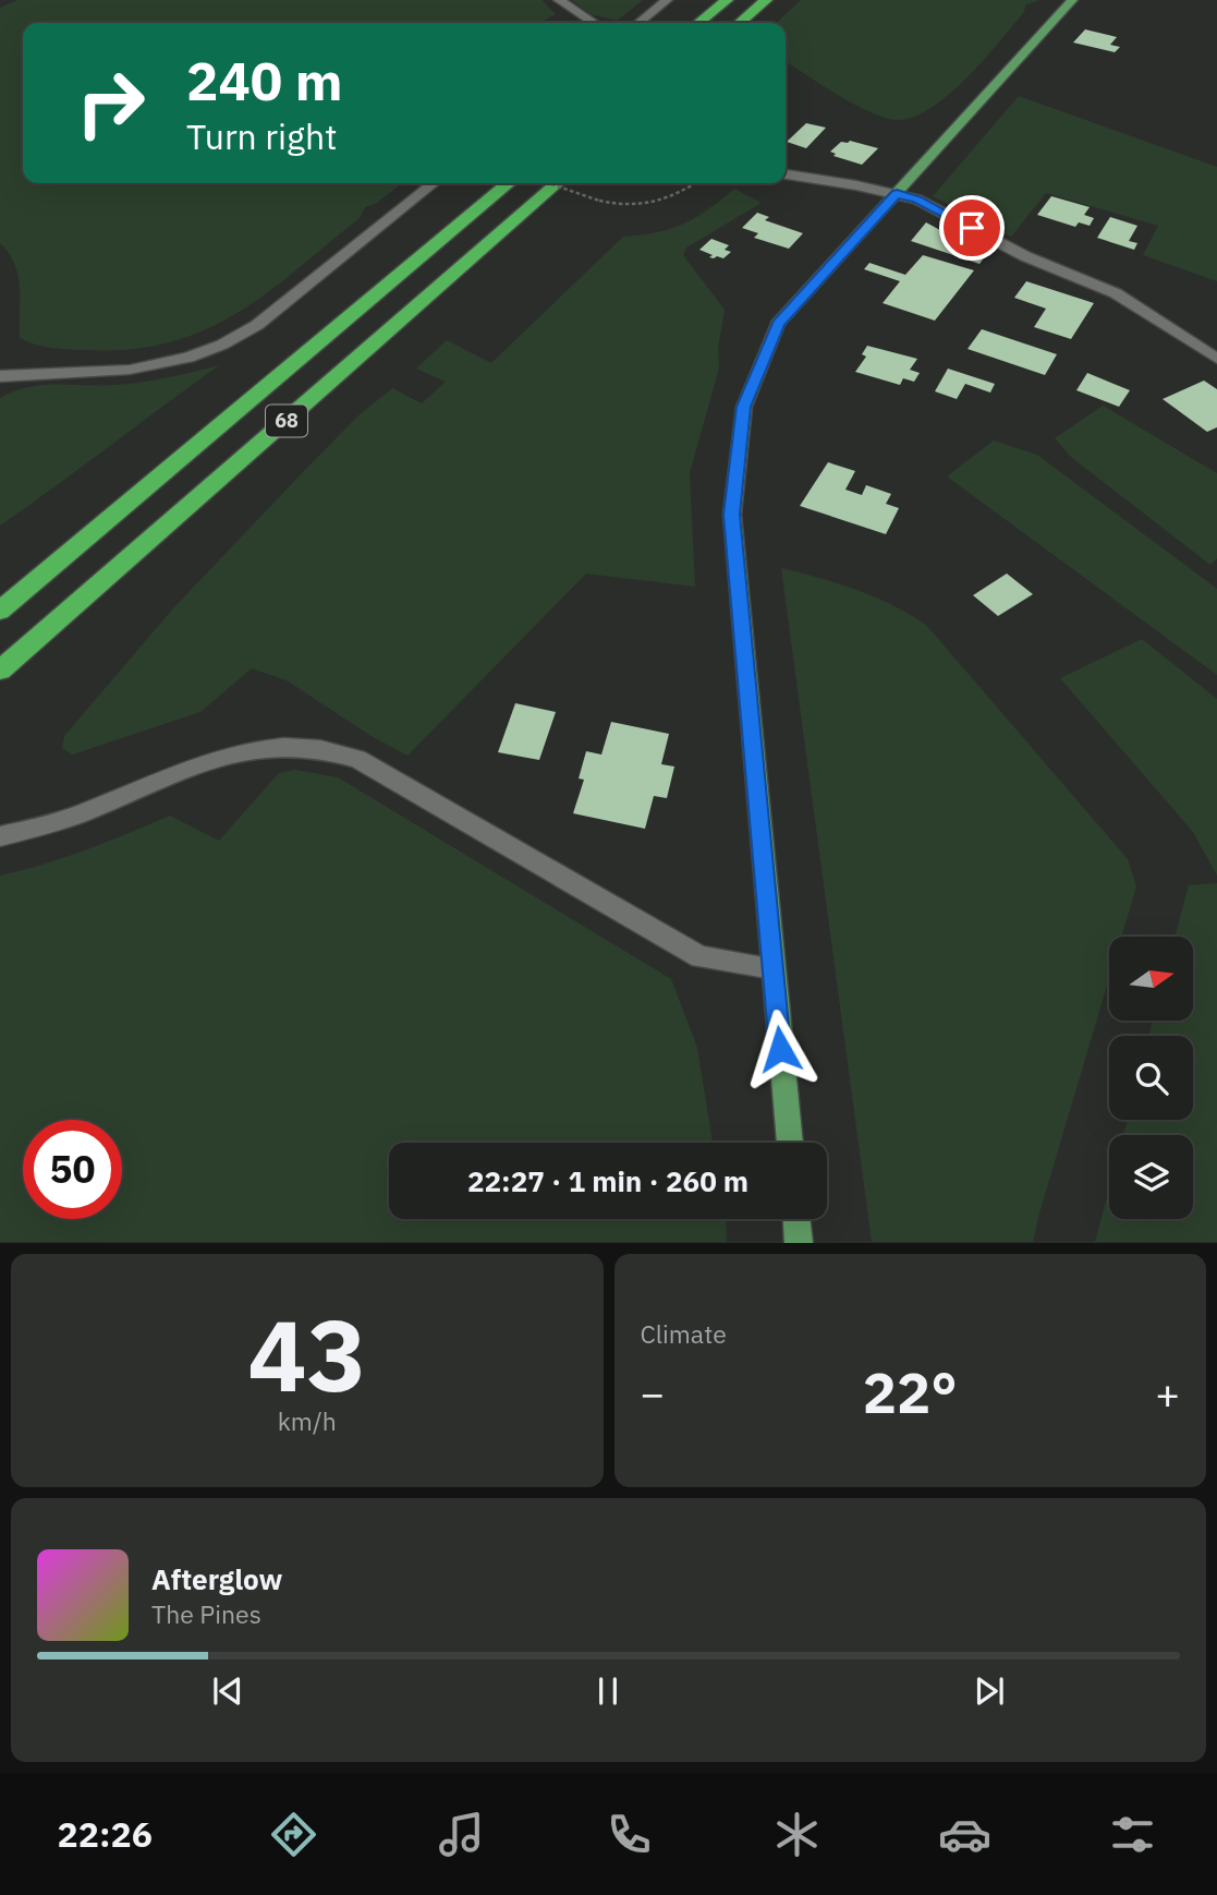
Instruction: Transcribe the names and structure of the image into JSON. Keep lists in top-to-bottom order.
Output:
{
  "streets": {
    "highway": ["68"]
  },
  "north": "right",
  "page": {
    "turn": ["240 m", "Turn right"],
    "limit": "50",
    "trip": "22:27 · 1 min · 260 m",
    "tile": [
      ["43", "km/h"],
      "Climate"
    ],
    "heat": ["−", "22°", "+"],
    "song": ["Afterglow", "The Pines"],
    "tabs": "22:26"
  }
}
